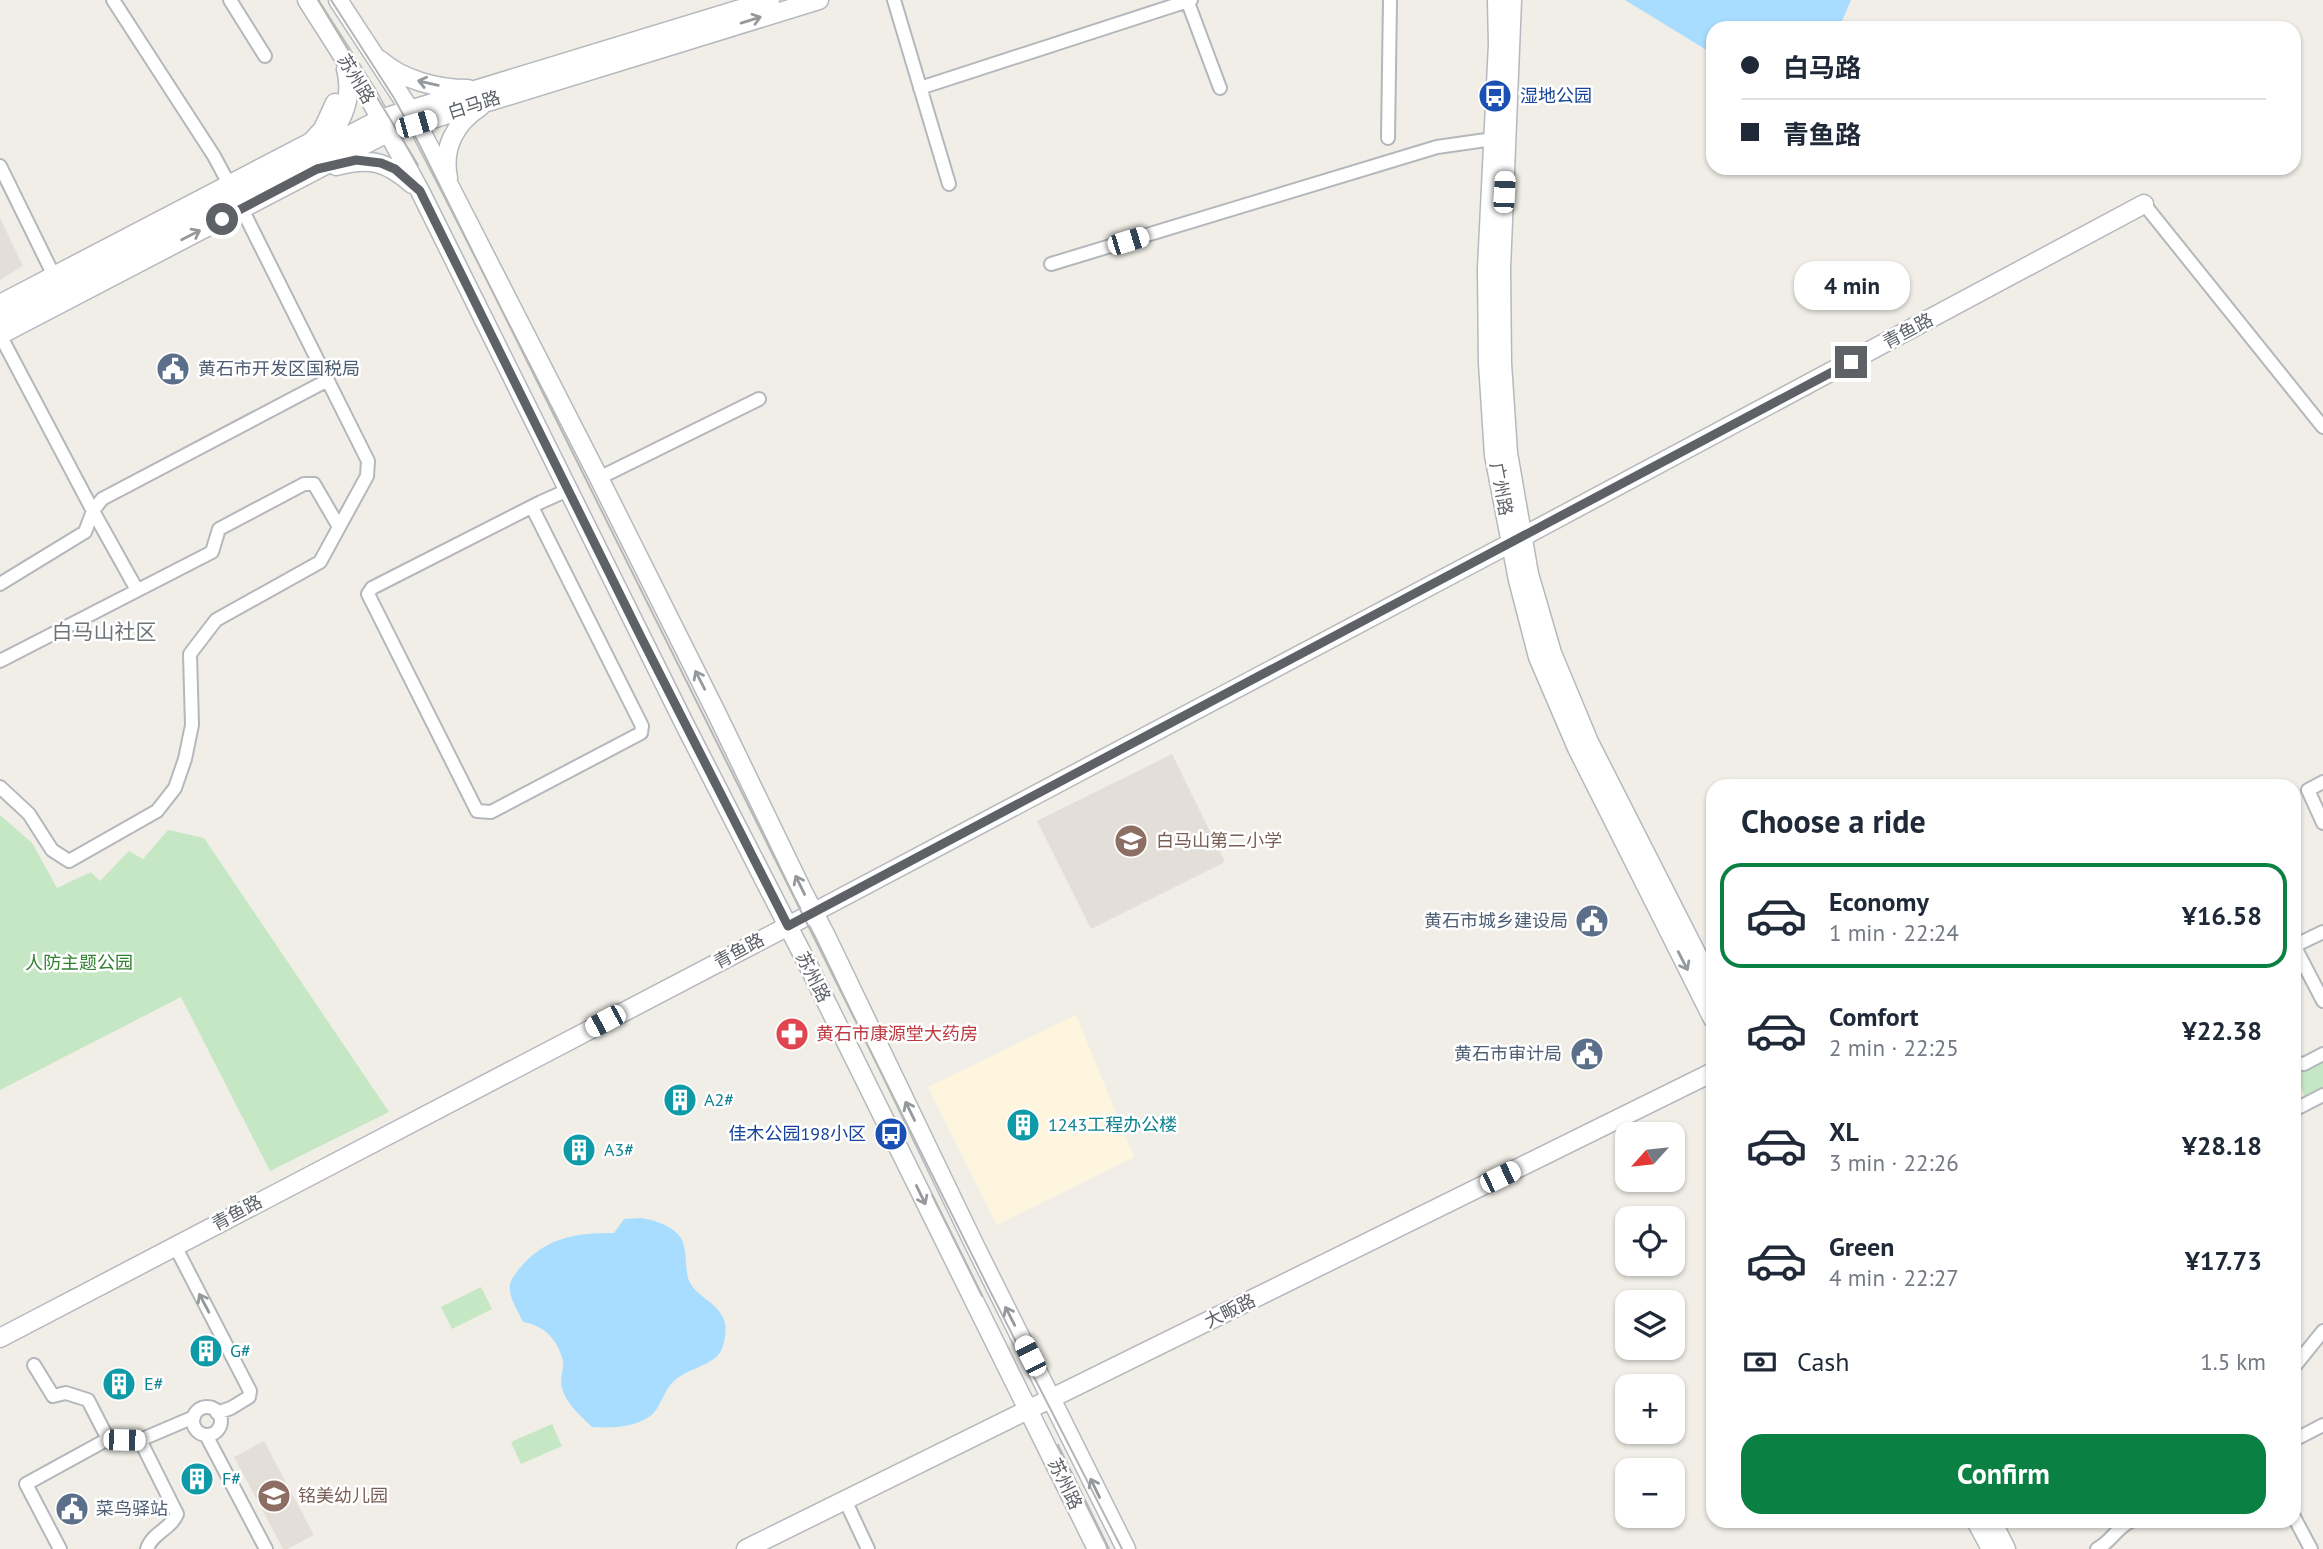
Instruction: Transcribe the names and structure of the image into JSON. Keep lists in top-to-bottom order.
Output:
{
  "streets": {
    "street": [
      "苏州路",
      "白马路",
      "青鱼路",
      "广州路",
      "大畈路"
    ]
  },
  "crossings": [
    ["苏州路", "白马路"],
    ["苏州路", "青鱼路"],
    ["苏州路", "大畈路"],
    ["青鱼路", "广州路"]
  ],
  "districts": ["白马山社区"],
  "parks": ["人防主题公园"],
  "places": {
    "bus stop": ["湿地公园", "佳木公园198小区"],
    "public building": [
      "黄石市开发区国税局",
      "黄石市城乡建设局",
      "黄石市审计局",
      "菜鸟驿站"
    ],
    "school or university": ["白马山第二小学", "铭美幼儿园"],
    "pharmacy": ["黄石市康源堂大药房"],
    "building": [
      "A2#",
      "1243工程办公楼",
      "A3#",
      "G#",
      "E#",
      "F#"
    ]
  },
  "north": "bottom left",
  "page": {
    "banner": ["白马路", "青鱼路"],
    "bubble": "4 min",
    "heading": "Choose a ride",
    "list": [
      {
        "name": "Economy",
        "note": "1 min · 22:24",
        "value": "¥16.58"
      },
      {
        "name": "Comfort",
        "note": "2 min · 22:25",
        "value": "¥22.38"
      },
      {
        "name": "XL",
        "note": "3 min · 22:26",
        "value": "¥28.18"
      },
      {
        "name": "Green",
        "note": "4 min · 22:27",
        "value": "¥17.73"
      }
    ],
    "map_buttons": ["+", "−"],
    "pay": ["Cash", "1.5 km"],
    "buttons": "Confirm"
  }
}
